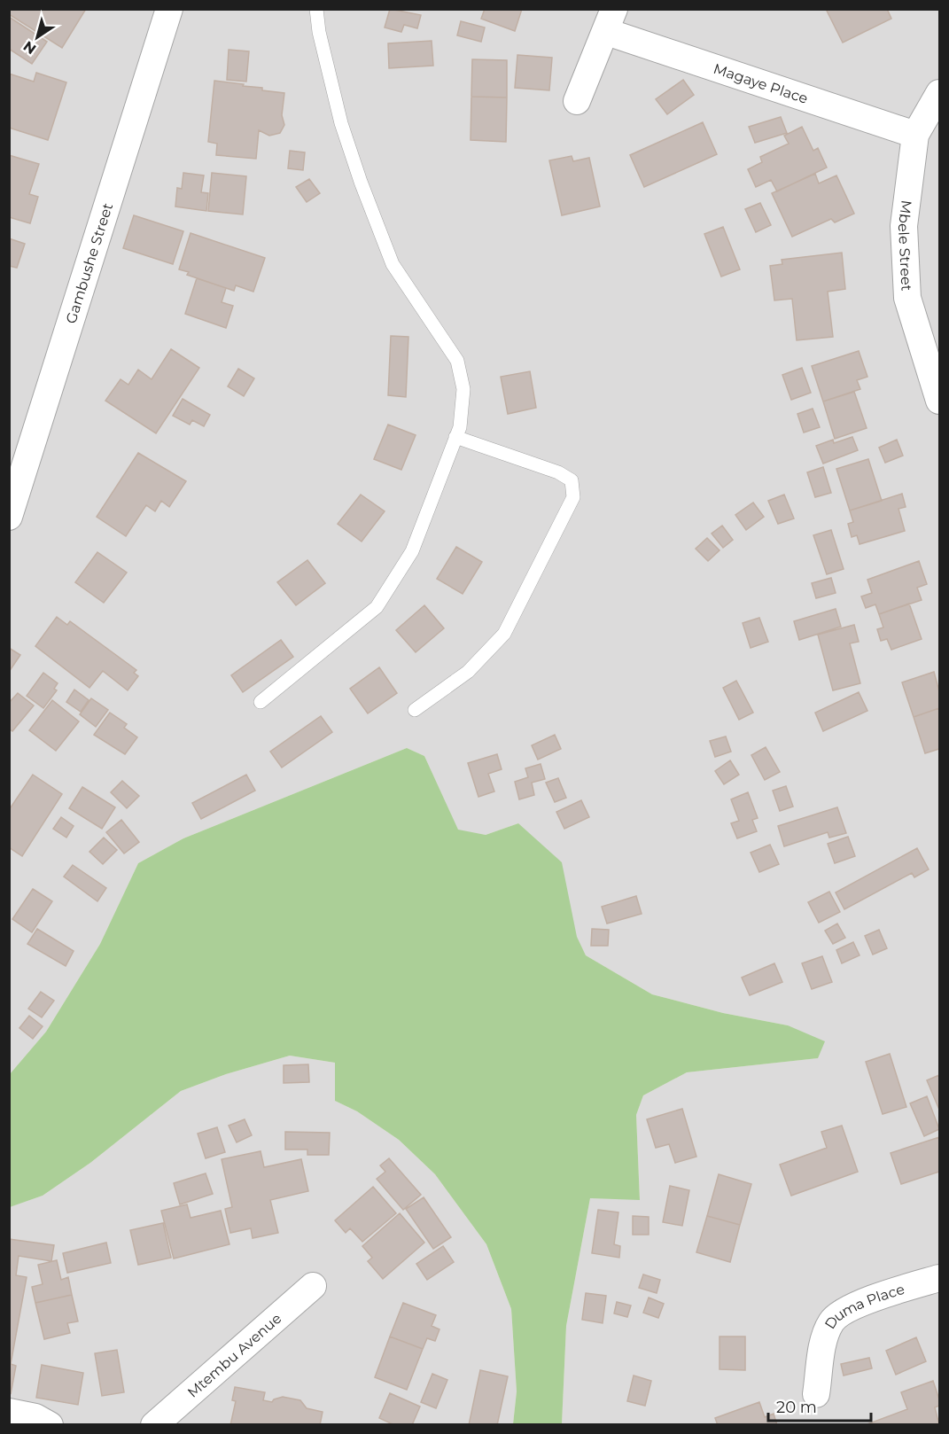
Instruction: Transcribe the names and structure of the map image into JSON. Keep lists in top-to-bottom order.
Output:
{
  "streets": {
    "street": [
      "Magaye Place",
      "Mbele Street",
      "Gambushe Street",
      "Duma Place",
      "Mtembu Avenue"
    ]
  },
  "crossings": [
    ["Magaye Place", "Mbele Street"]
  ],
  "scale_bar": "20 m",
  "north": "bottom left"
}
